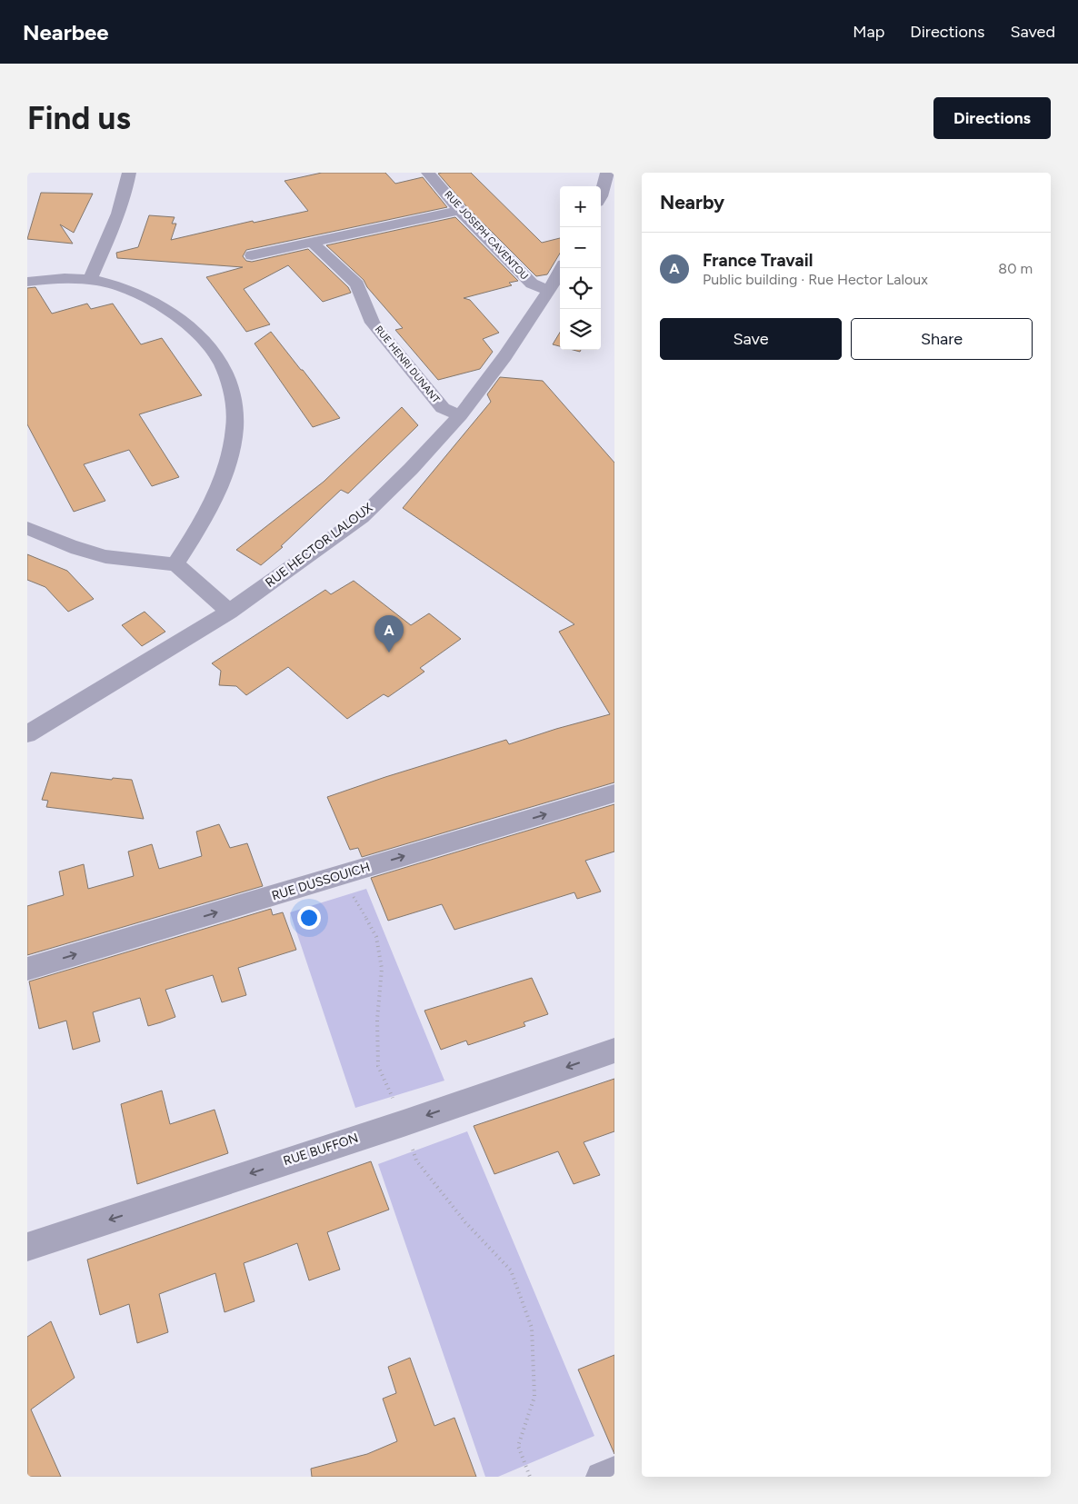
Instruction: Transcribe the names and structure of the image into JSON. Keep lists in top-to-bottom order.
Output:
{
  "streets": {
    "street": [
      "RUE JOSEPH CAVENTOU",
      "RUE HENRI DUNANT",
      "RUE HECTOR LALOUX",
      "RUE DUSSOUICH",
      "RUE BUFFON"
    ]
  },
  "crossings": [
    ["RUE JOSEPH CAVENTOU", "RUE HECTOR LALOUX"],
    ["RUE HENRI DUNANT", "RUE HECTOR LALOUX"]
  ],
  "one_way": ["RUE DUSSOUICH", "RUE BUFFON"],
  "page": {
    "header": "Nearbee",
    "nav": ["Map", "Directions", "Saved"],
    "buttons": [
      "Directions",
      ["Save", "Share"]
    ],
    "title": "Find us",
    "heading": "Nearby",
    "map_buttons": ["+", "−"],
    "list": [
      {
        "mark": "A",
        "name": "France Travail",
        "note": "Public building · Rue Hector Laloux",
        "value": "80 m"
      }
    ],
    "pins": "A"
  }
}
